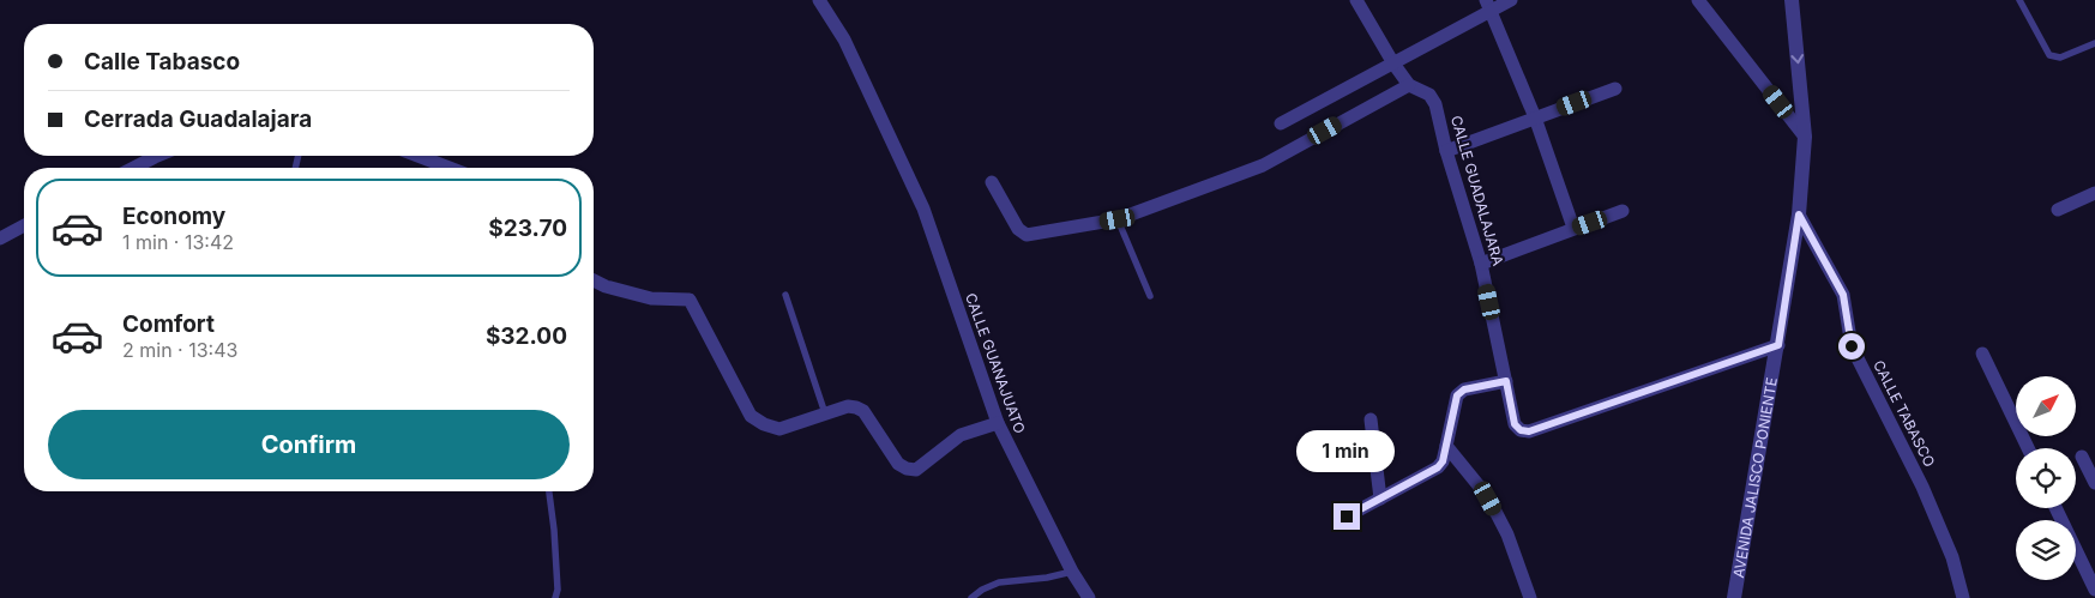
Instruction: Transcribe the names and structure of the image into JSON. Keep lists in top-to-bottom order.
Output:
{
  "streets": {
    "street": [
      "CALLE GUADALAJARA",
      "CALLE GUANAJUATO",
      "CALLE TABASCO",
      "AVENIDA JALISCO PONIENTE"
    ]
  },
  "crossings": [
    ["CALLE GUADALAJARA", "AVENIDA JALISCO PONIENTE"],
    ["CALLE TABASCO", "AVENIDA JALISCO PONIENTE"]
  ],
  "north": "top right",
  "page": {
    "banner": ["Calle Tabasco", "Cerrada Guadalajara"],
    "list": [
      {
        "name": "Economy",
        "note": "1 min · 13:42",
        "value": "$23.70"
      },
      {
        "name": "Comfort",
        "note": "2 min · 13:43",
        "value": "$32.00"
      }
    ],
    "buttons": "Confirm",
    "bubble": "1 min"
  }
}
